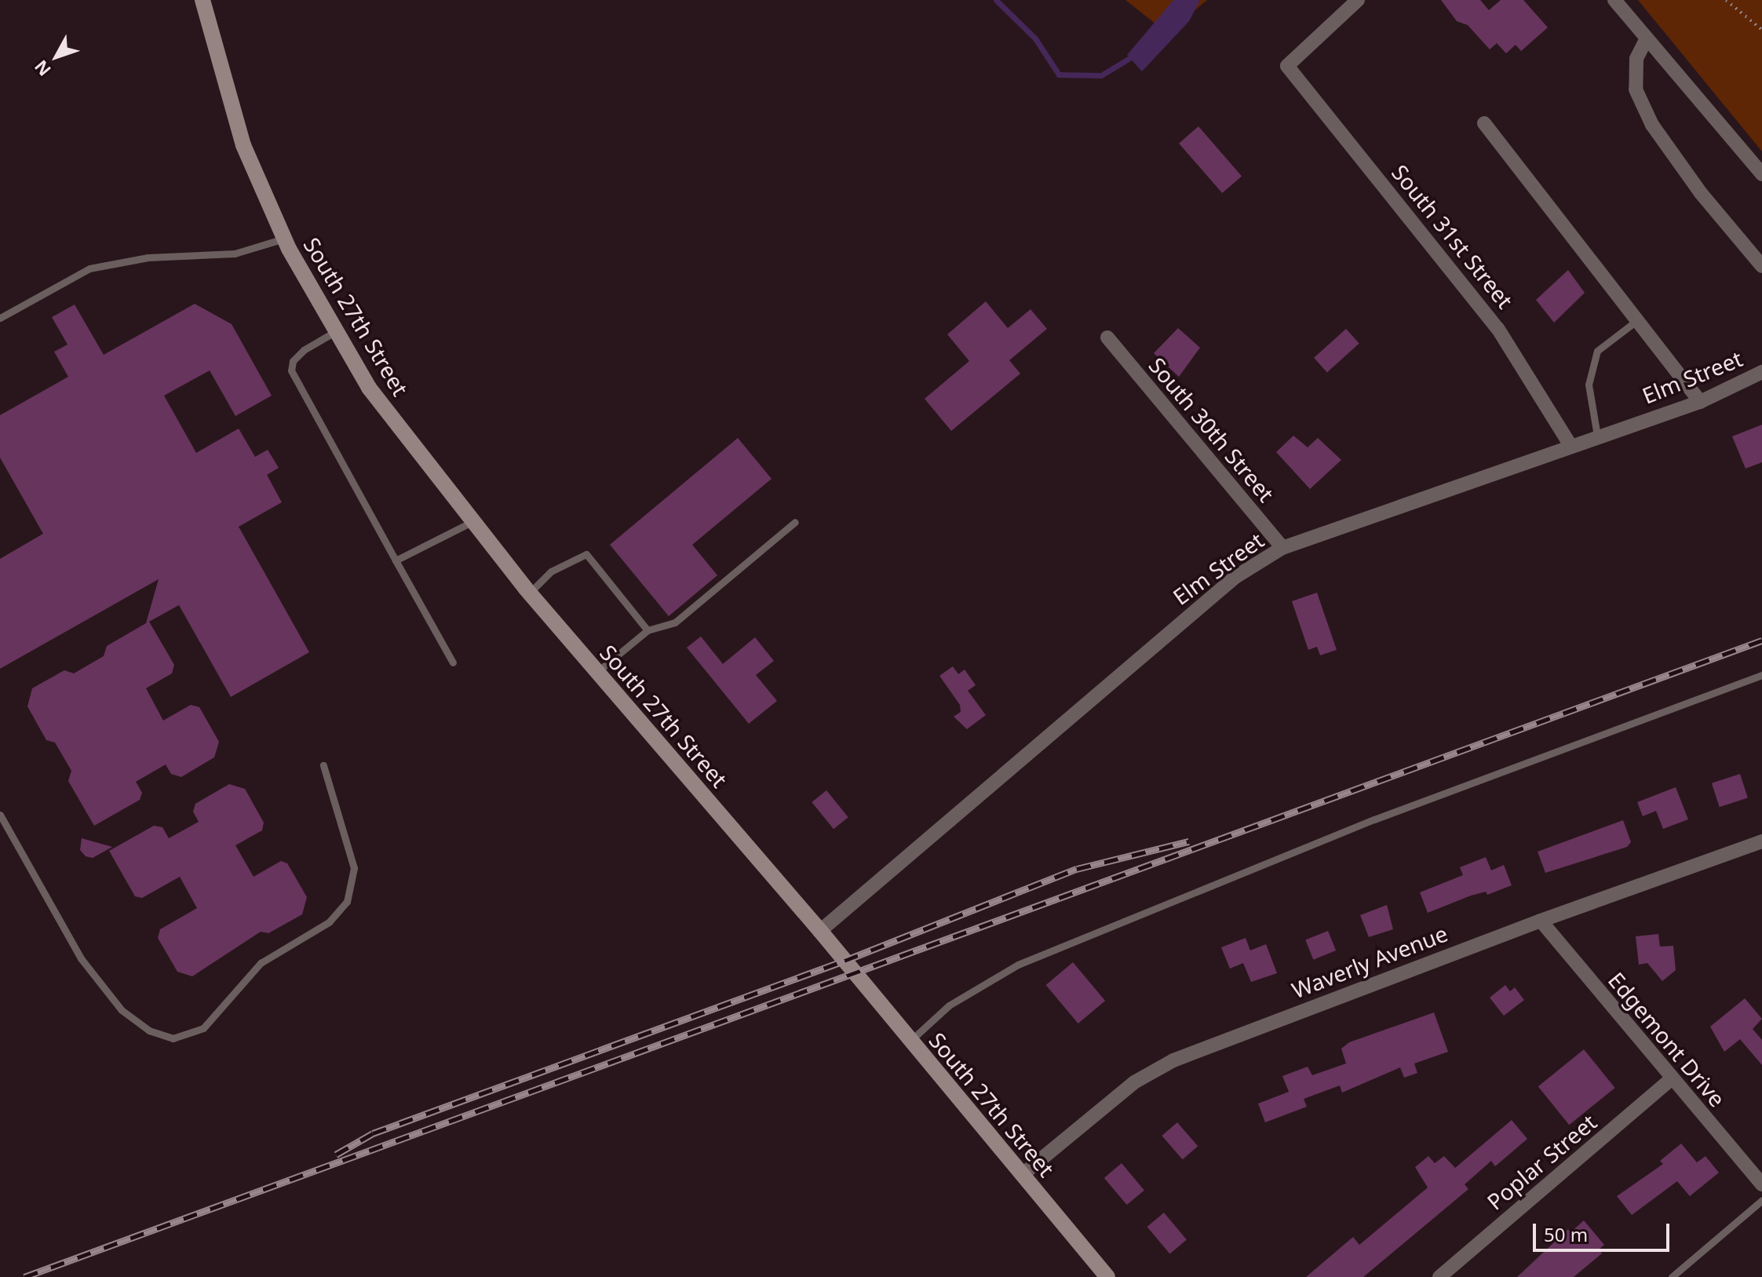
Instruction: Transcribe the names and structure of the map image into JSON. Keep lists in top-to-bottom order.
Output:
{
  "streets": {
    "main road": ["South 27th Street"],
    "street": [
      "South 31st Street",
      "Elm Street",
      "South 30th Street",
      "Waverly Avenue",
      "Edgemont Drive",
      "Poplar Street"
    ]
  },
  "crossings": [
    ["South 31st Street", "Elm Street"],
    ["South 27th Street", "Elm Street"],
    ["South 27th Street", "Waverly Avenue"],
    ["Elm Street", "South 30th Street"],
    ["Waverly Avenue", "Edgemont Drive"],
    ["Edgemont Drive", "Poplar Street"]
  ],
  "scale_bar": "50 m",
  "north": "bottom left"
}
